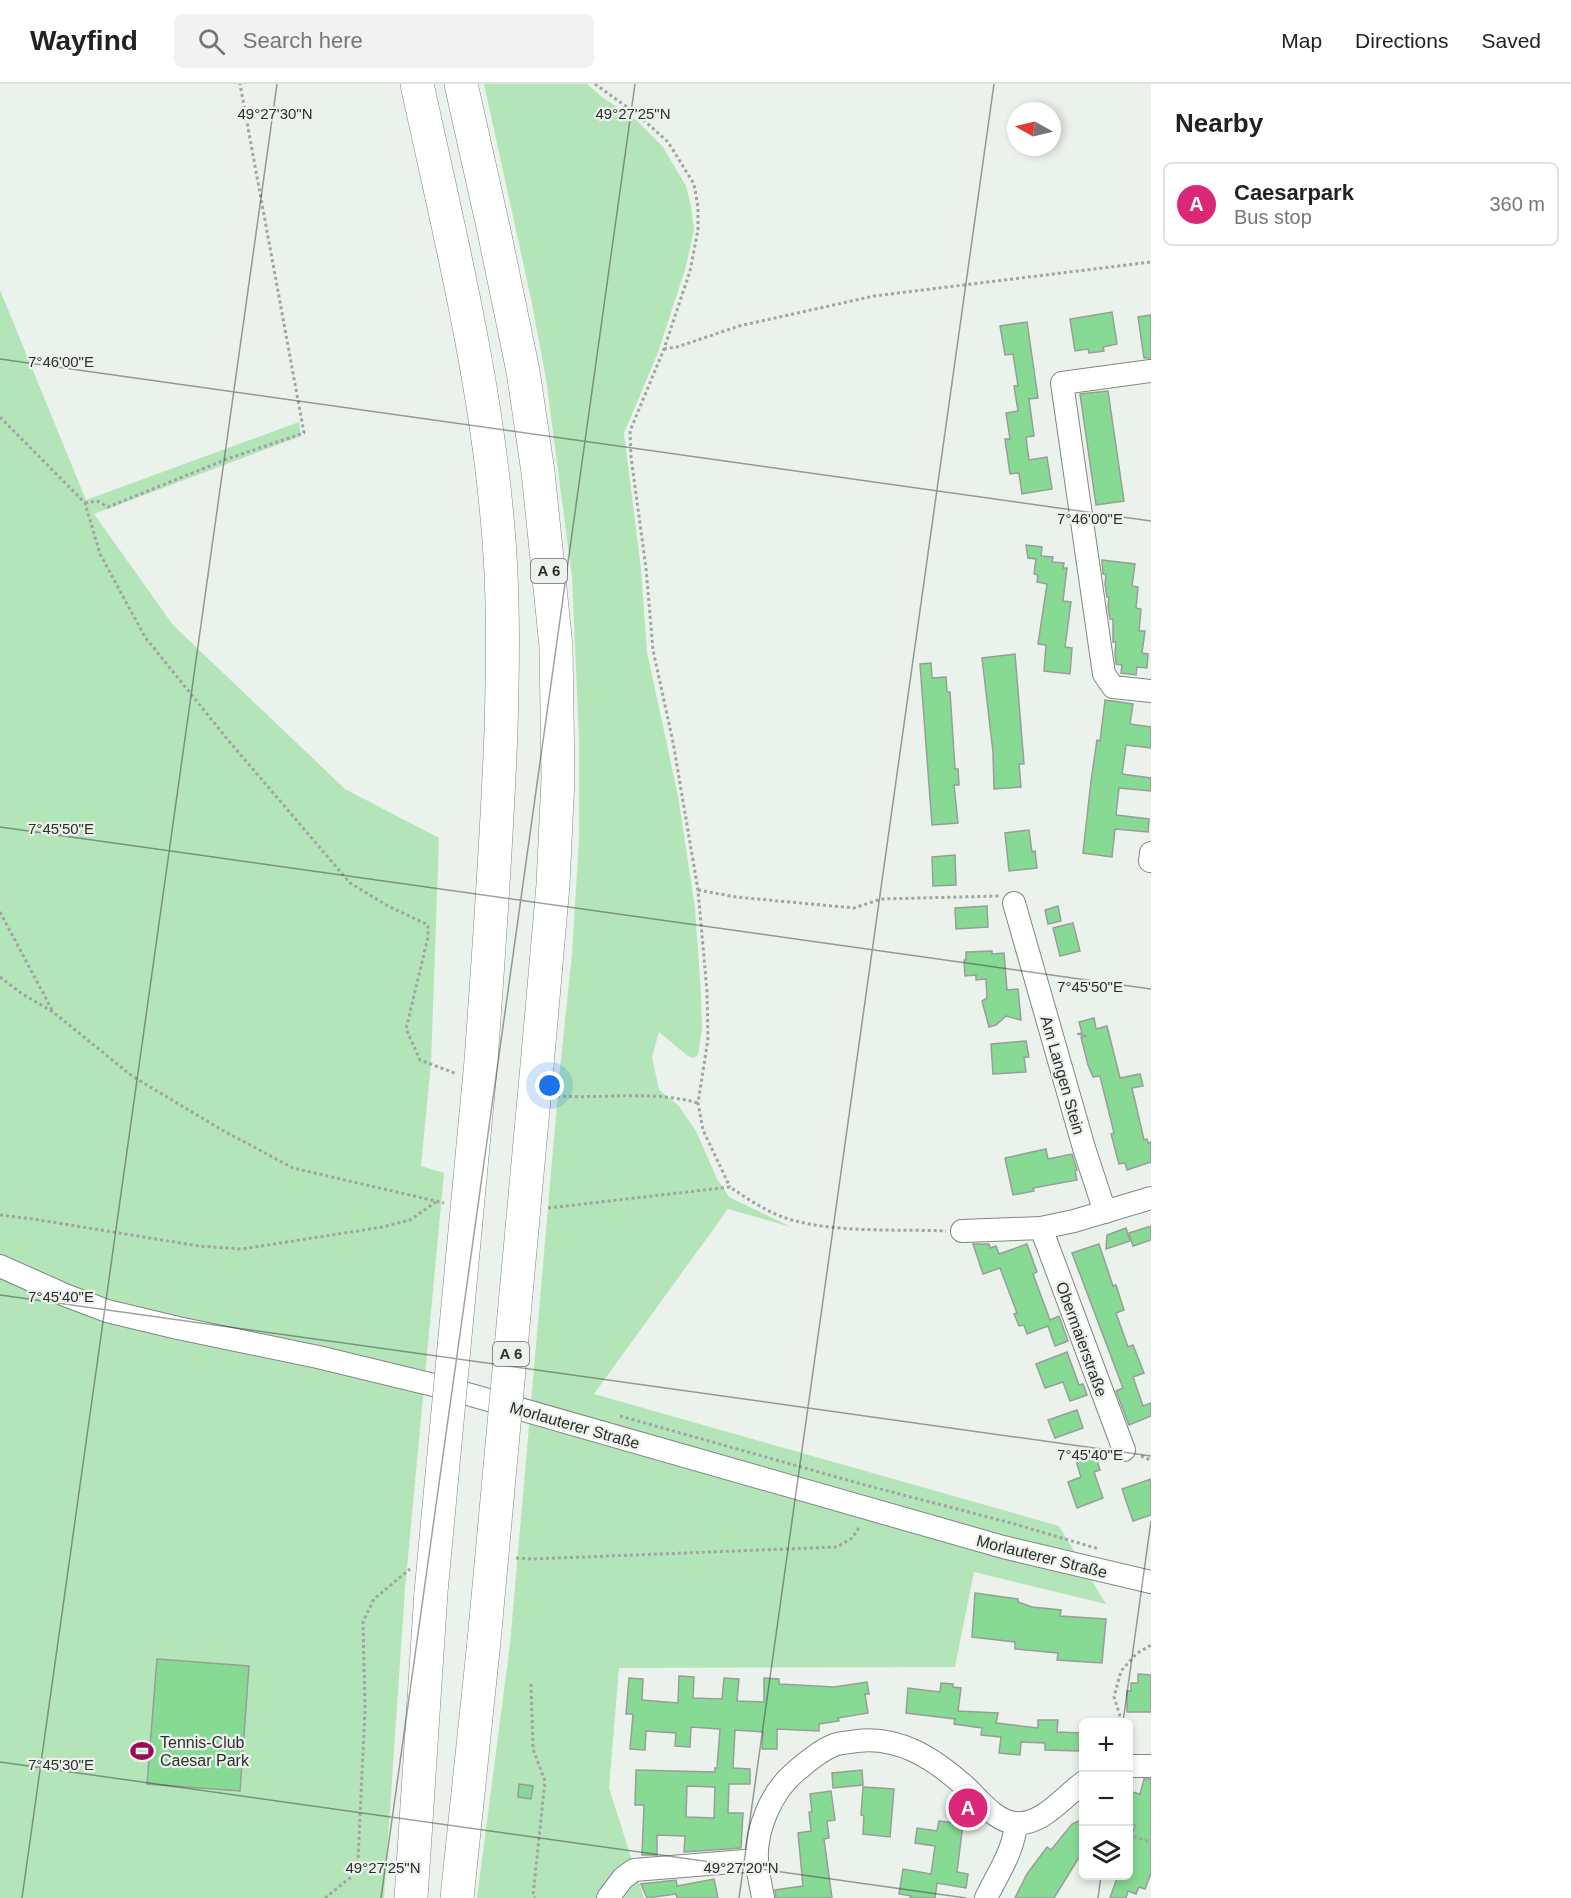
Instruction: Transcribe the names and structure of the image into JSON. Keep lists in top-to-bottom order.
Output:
{
  "streets": {
    "highway": ["A 6"],
    "street": ["Am Langen Stein", "Obermaierstraße", "Morlauterer Straße"]
  },
  "places": {
    "sports": ["Tennis-Club Caesar Park"]
  },
  "north": "left",
  "page": {
    "header": "Wayfind",
    "search": "Search here",
    "nav": ["Map", "Directions", "Saved"],
    "heading": "Nearby",
    "list": [
      {
        "mark": "A",
        "name": "Caesarpark",
        "note": "Bus stop",
        "value": "360 m"
      }
    ],
    "map_buttons": ["+", "−"],
    "pins": "A"
  },
  "coordinates": [
    "49°27'30\"N",
    "49°27'25\"N",
    "7°46'00\"E",
    "7°45'50\"E",
    "7°45'40\"E",
    "7°45'30\"E",
    "49°27'20\"N"
  ]
}
